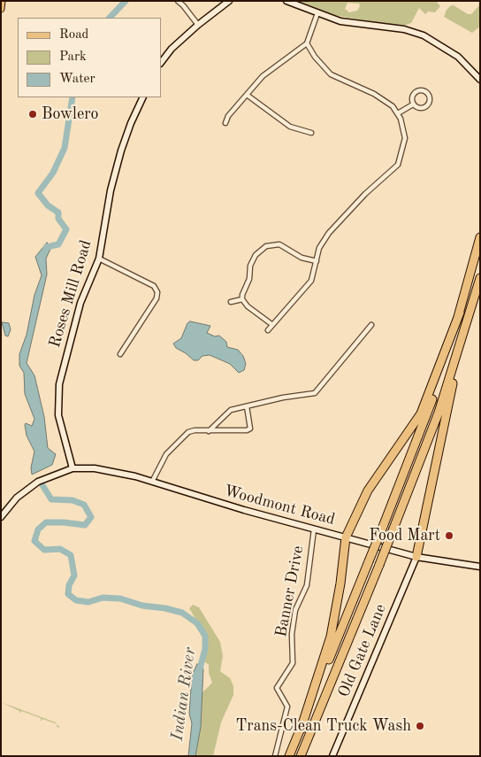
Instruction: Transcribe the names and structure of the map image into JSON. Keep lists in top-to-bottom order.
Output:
{
  "streets": {
    "main road": ["Roses Mill Road", "Woodmont Road", "Old Gate Lane"],
    "street": ["Banner Drive"]
  },
  "crossings": [
    ["Roses Mill Road", "Woodmont Road"],
    ["Woodmont Road", "Banner Drive"],
    ["Woodmont Road", "Old Gate Lane"]
  ],
  "water": ["Indian River"],
  "places": ["Bowlero", "Food Mart", "Trans-Clean Truck Wash"],
  "legend": ["Road", "Park", "Water"]
}
